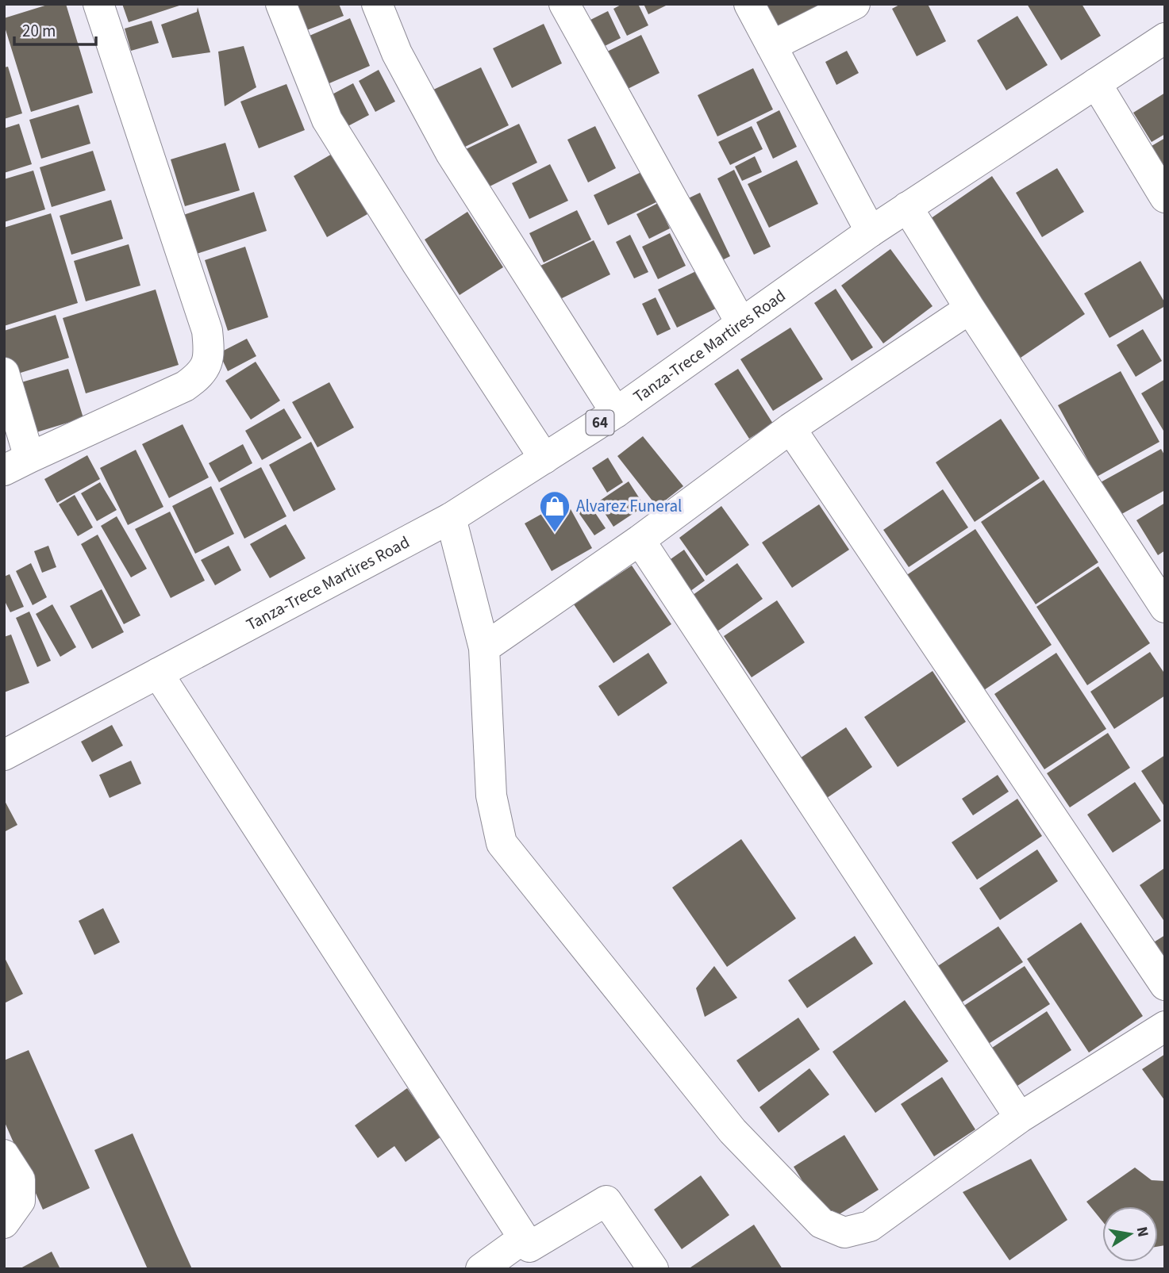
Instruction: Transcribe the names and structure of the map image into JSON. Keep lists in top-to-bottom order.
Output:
{
  "streets": {
    "street": ["Tanza-Trece Martires Road", "64"]
  },
  "places": {
    "shop": ["Alvarez Funeral"]
  },
  "scale_bar": "20 m",
  "north": "right"
}
